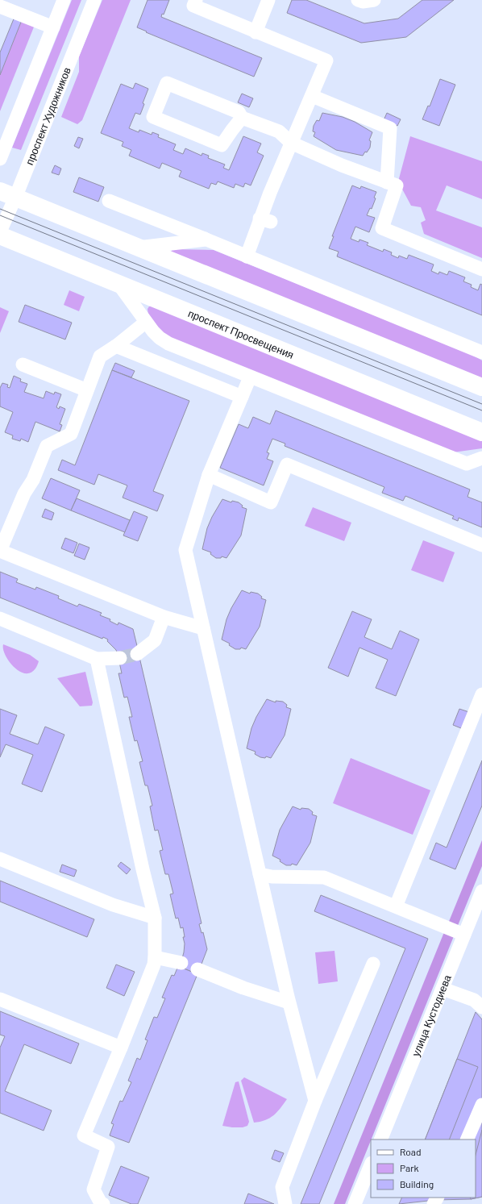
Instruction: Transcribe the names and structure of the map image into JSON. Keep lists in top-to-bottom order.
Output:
{
  "streets": {
    "main road": ["проспект Просвещения"],
    "street": ["проспект Художников", "улица Кустодиева"]
  },
  "legend": ["Road", "Park", "Building"]
}
